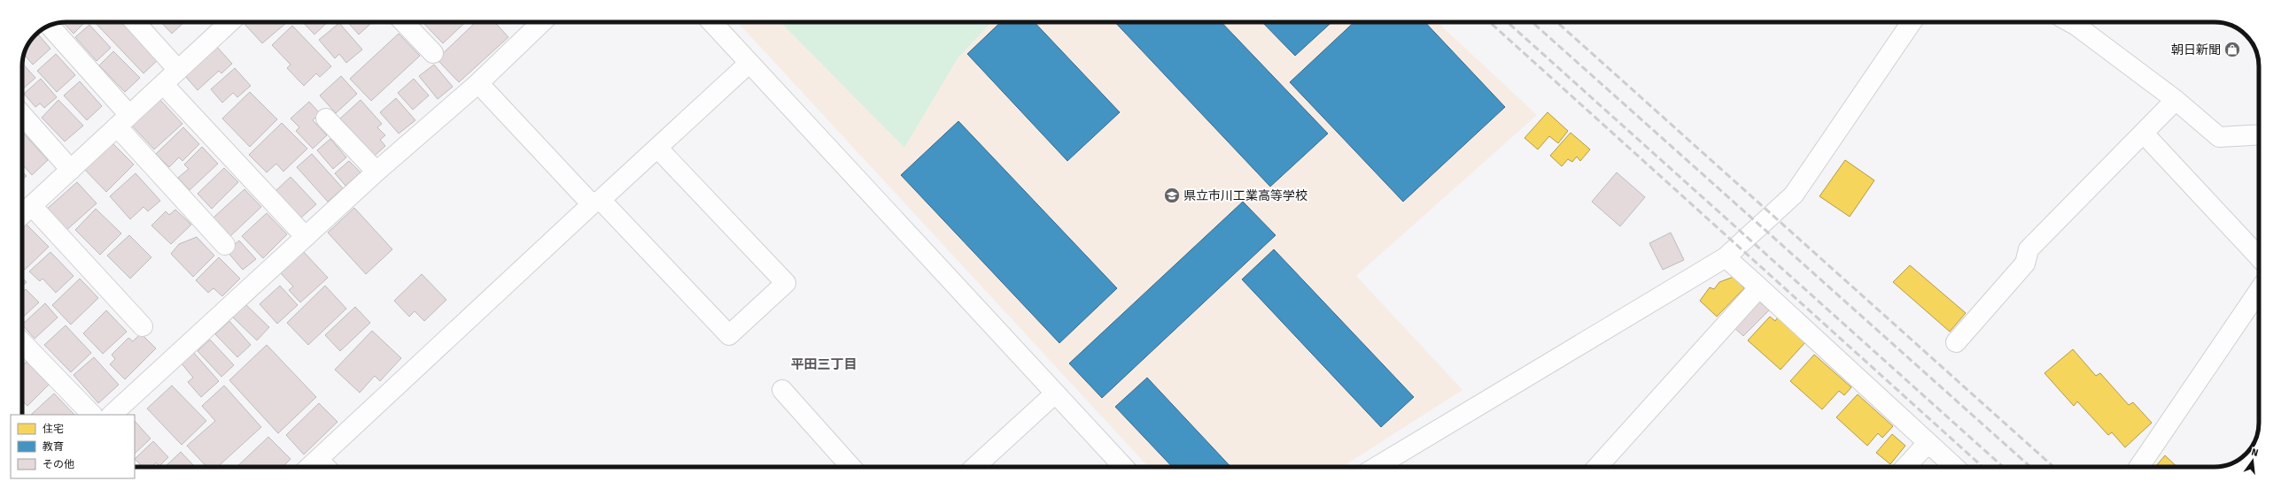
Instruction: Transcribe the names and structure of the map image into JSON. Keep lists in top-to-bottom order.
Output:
{
  "districts": ["平田三丁目"],
  "places": {
    "shop": ["朝日新聞"],
    "school or university": ["県立市川工業高等学校"]
  },
  "legend": ["住宅", "教育", "その他"],
  "north": "top"
}
